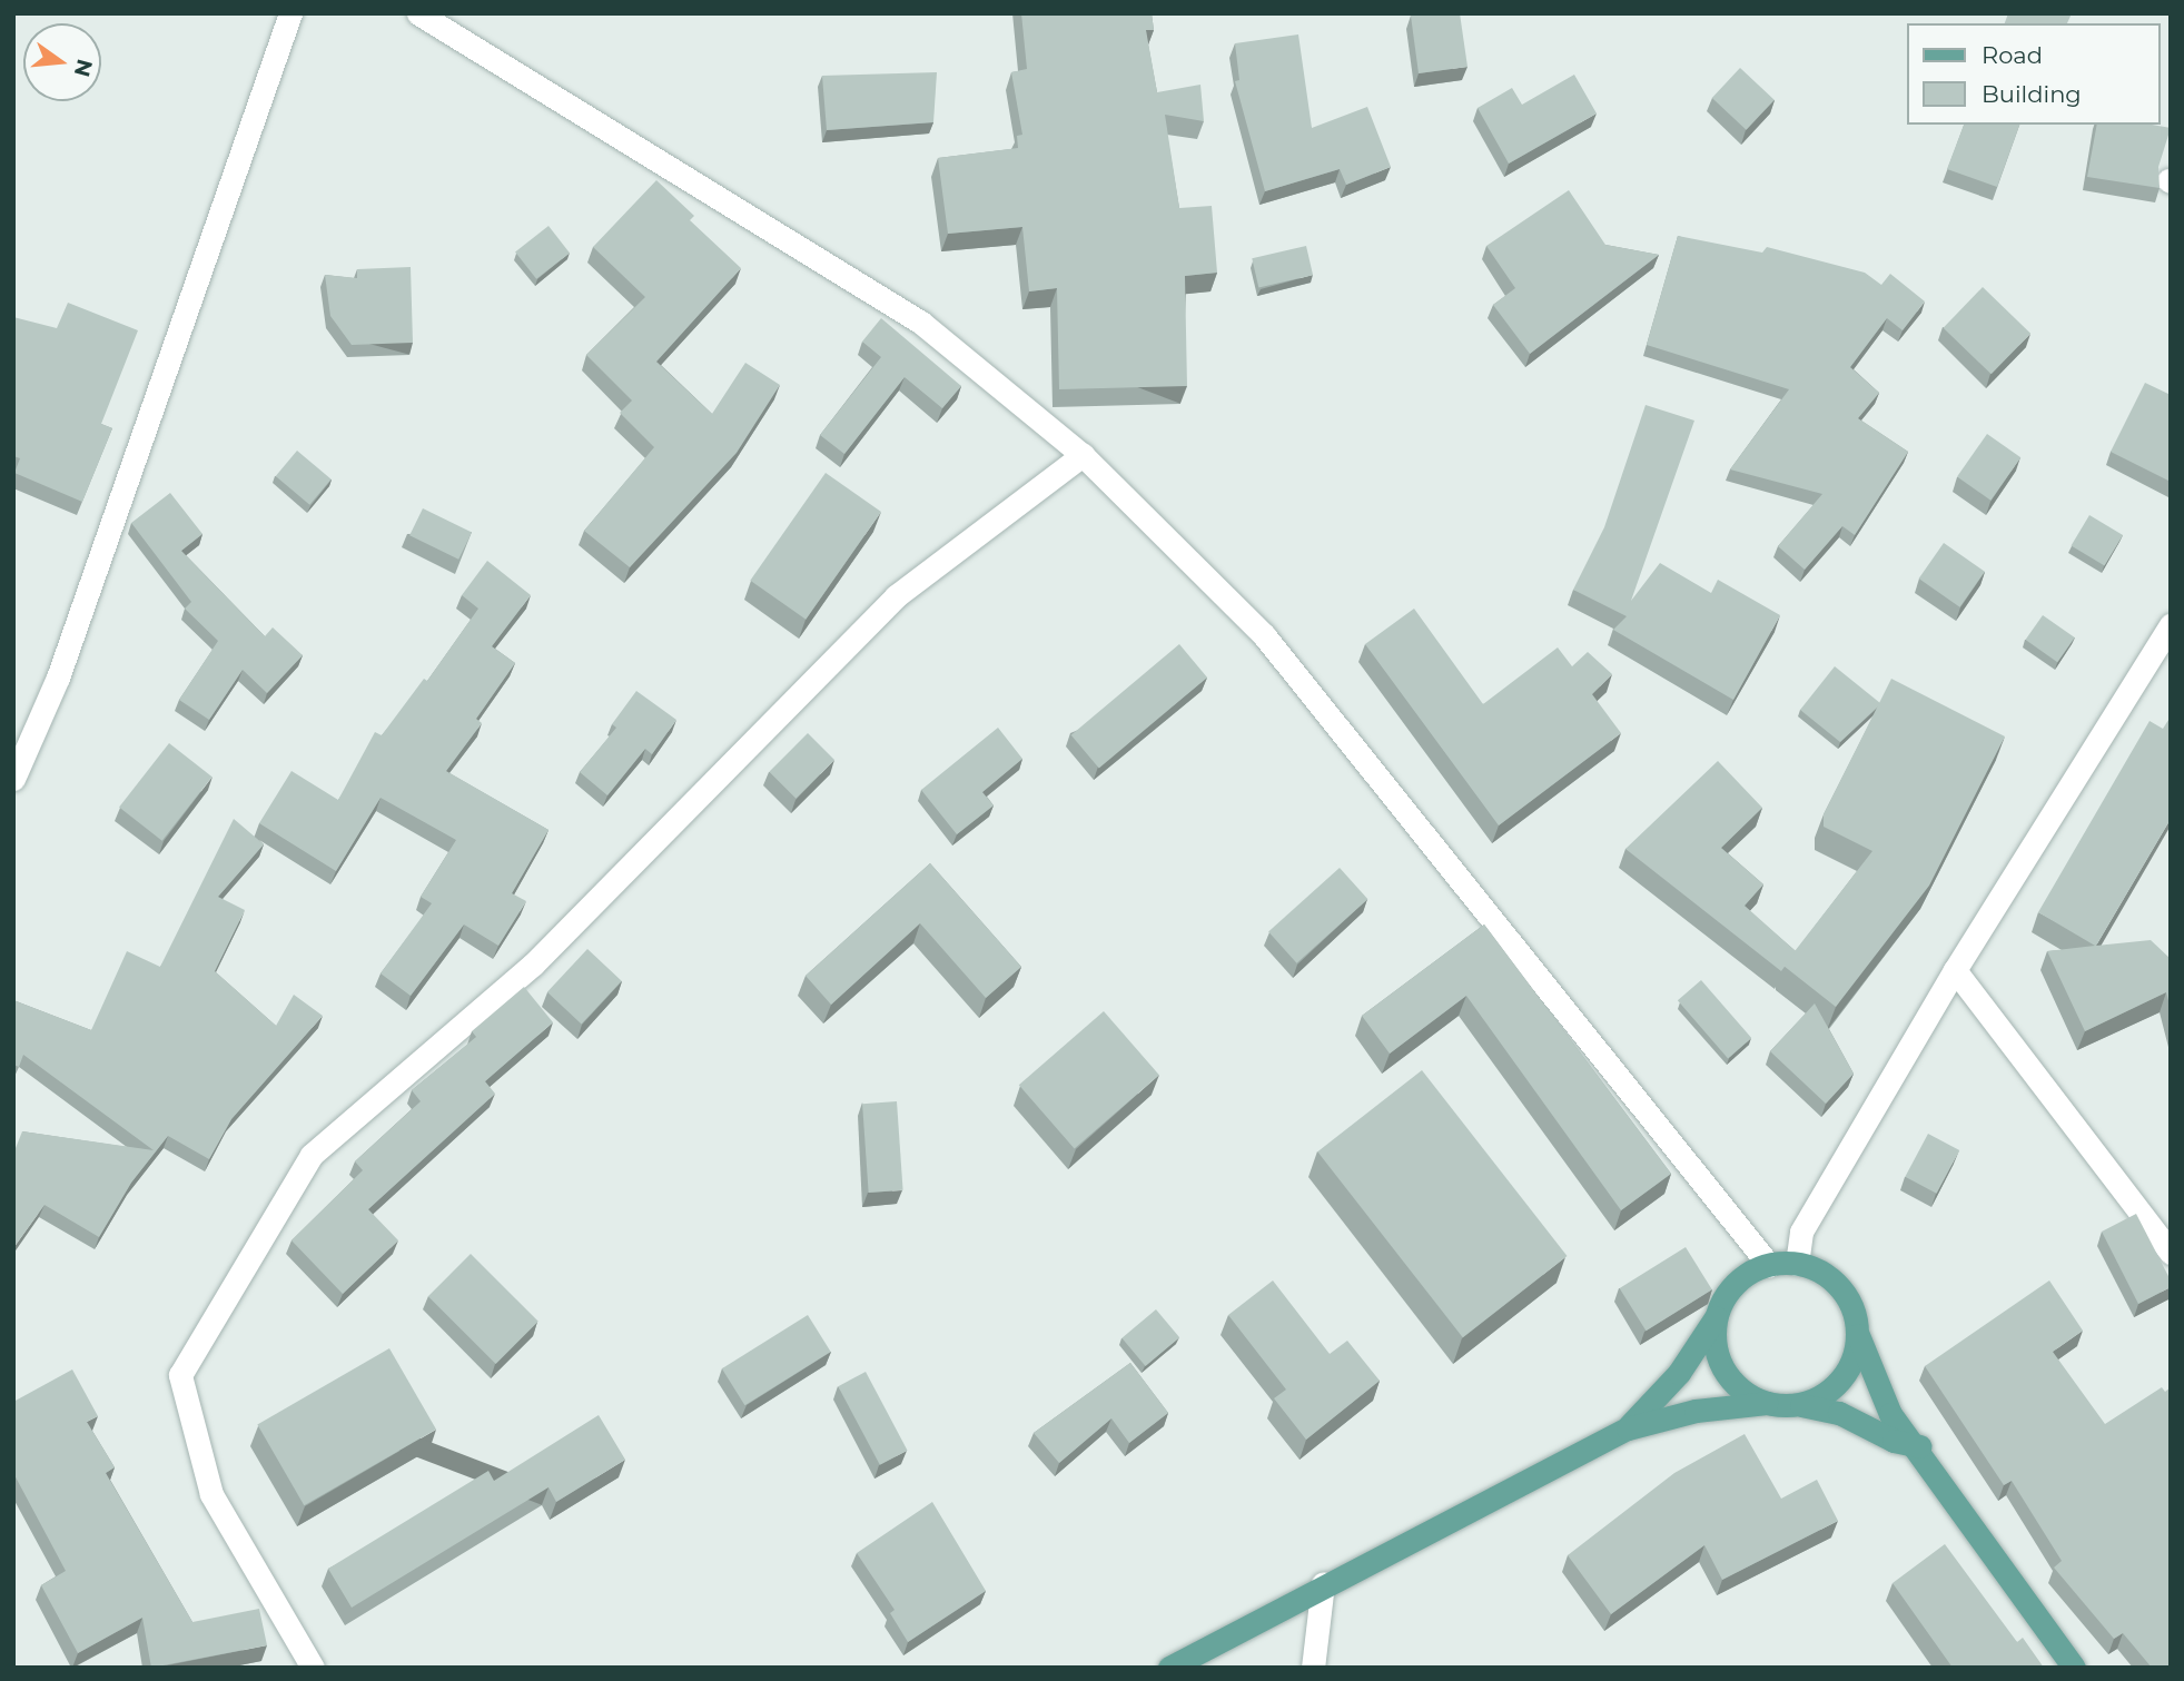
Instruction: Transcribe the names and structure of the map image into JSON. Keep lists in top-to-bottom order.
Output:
{
  "legend": ["Road", "Building"],
  "north": "right"
}
